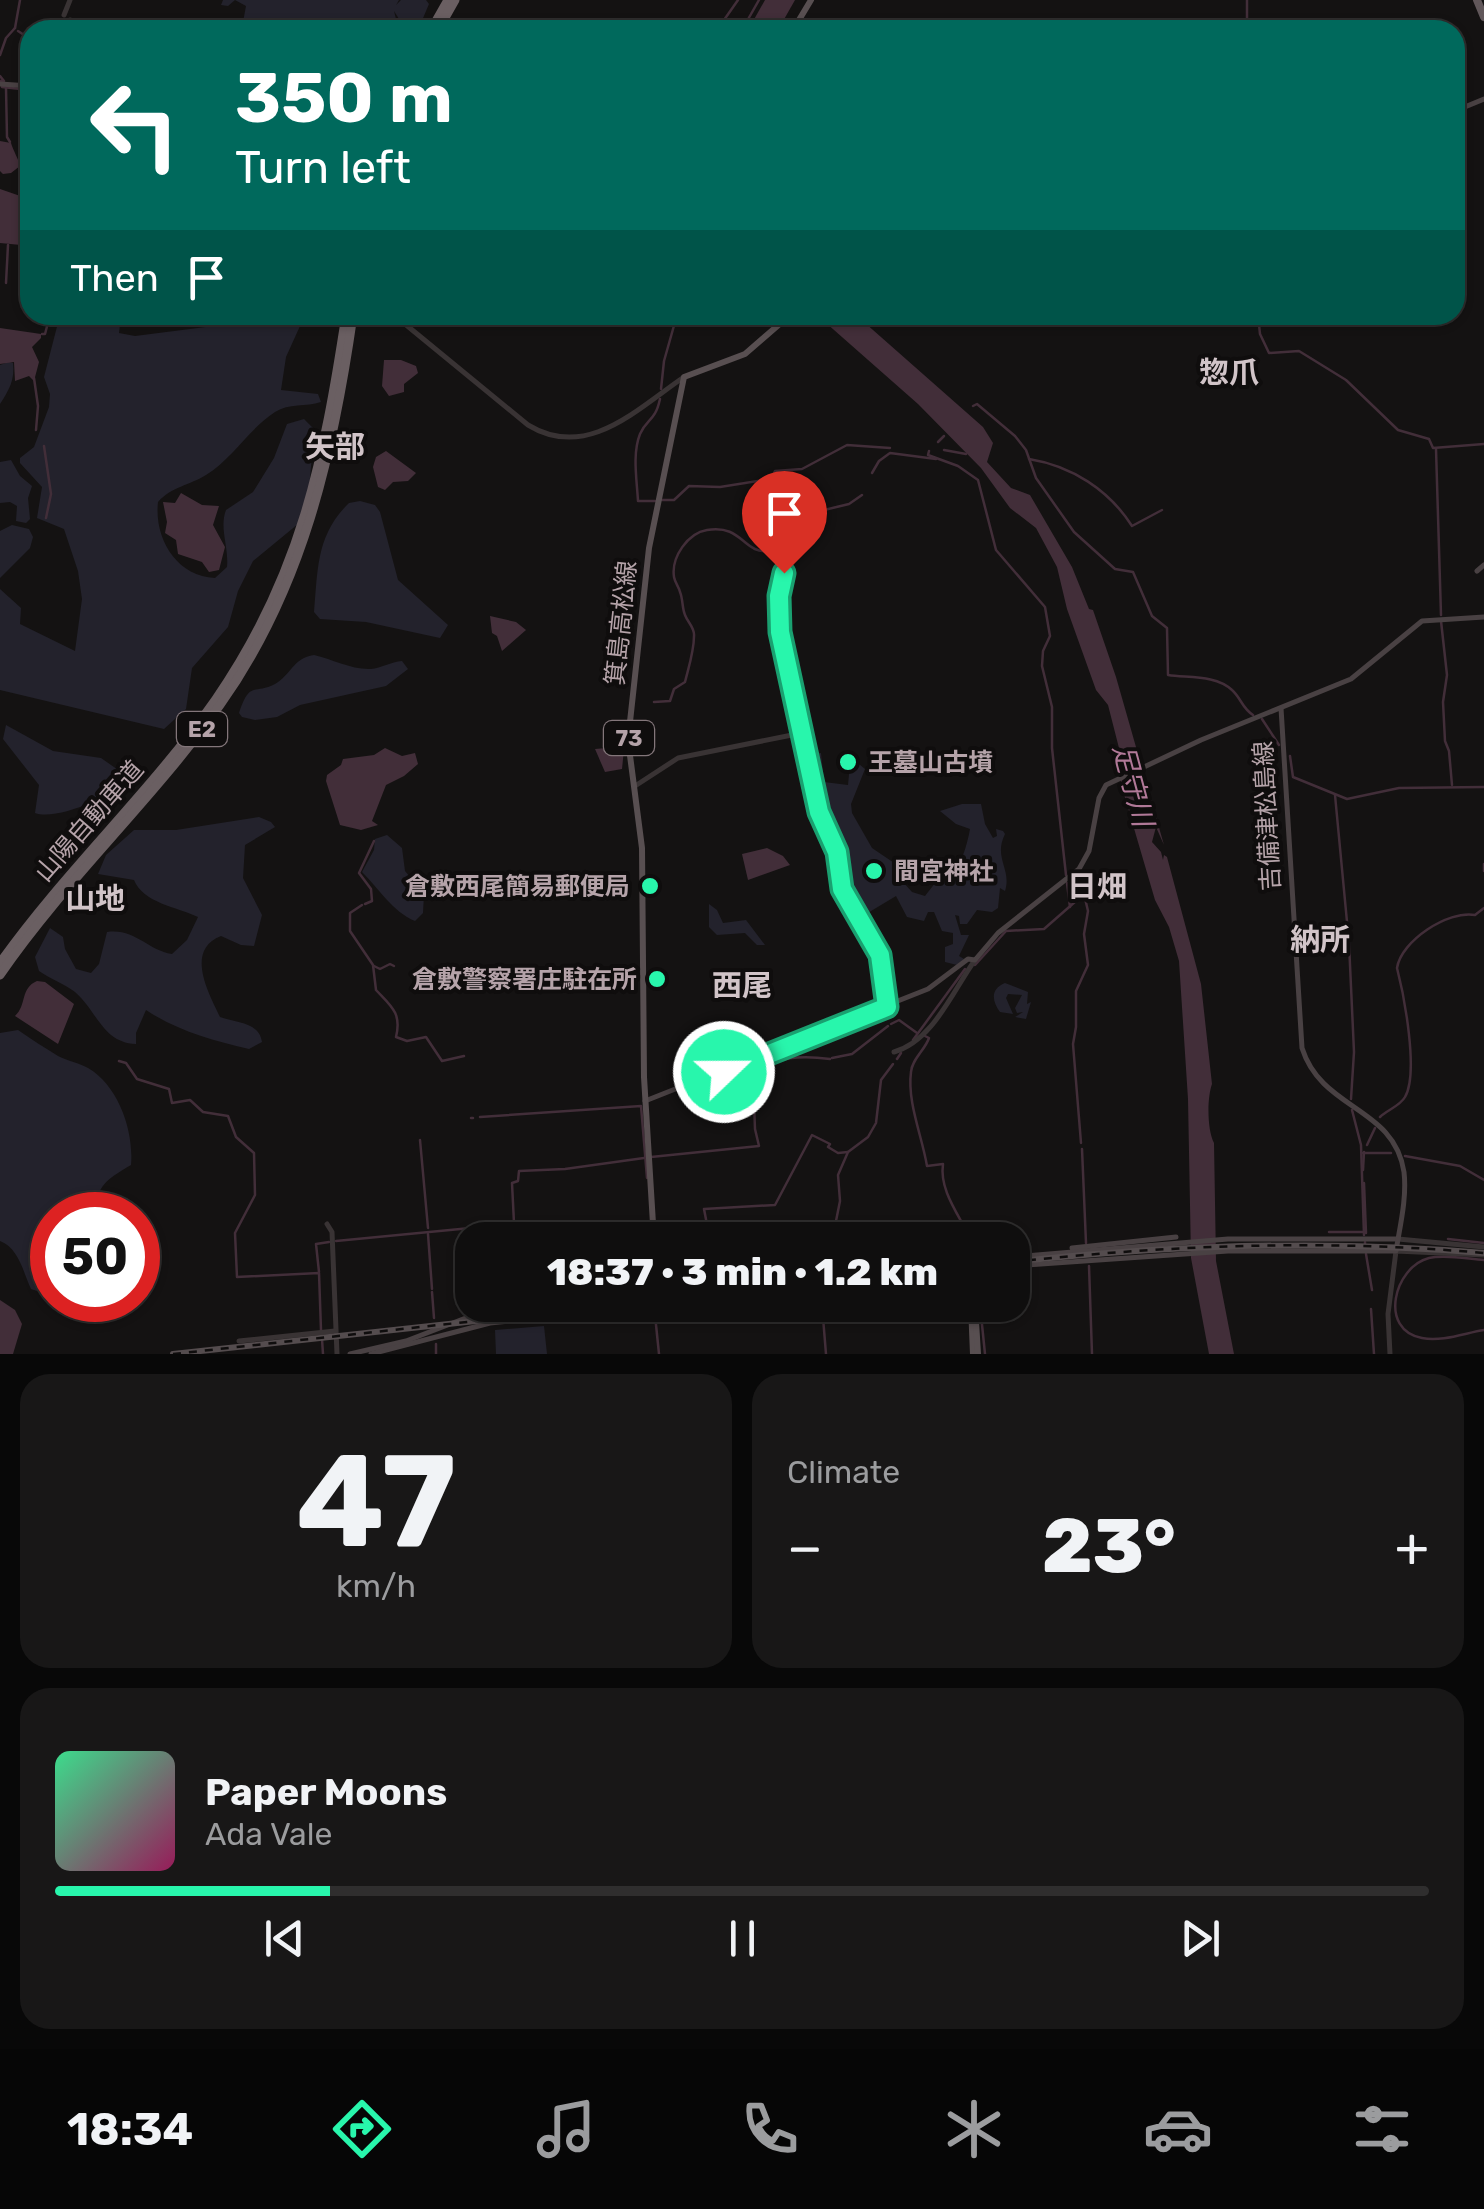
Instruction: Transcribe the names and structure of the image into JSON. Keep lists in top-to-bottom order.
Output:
{
  "streets": {
    "highway": ["E2", "山陽自動車道"],
    "main road": ["箕島高松線", "73", "吉備津松島線"]
  },
  "crossings": [
    ["箕島高松線", "吉備津松島線"]
  ],
  "districts": [
    "惣爪",
    "矢部",
    "日畑",
    "山地",
    "納所",
    "西尾"
  ],
  "water": ["足守川"],
  "places": [
    "王墓山古墳",
    "間宮神社",
    "倉敷西尾簡易郵便局",
    "倉敷警察署庄駐在所"
  ],
  "page": {
    "turn": ["350 m", "Turn left"],
    "then": "Then",
    "limit": "50",
    "trip": "18:37 · 3 min · 1.2 km",
    "tile": [
      ["47", "km/h"],
      "Climate"
    ],
    "heat": ["−", "23°", "+"],
    "song": ["Paper Moons", "Ada Vale"],
    "tabs": "18:34"
  }
}
